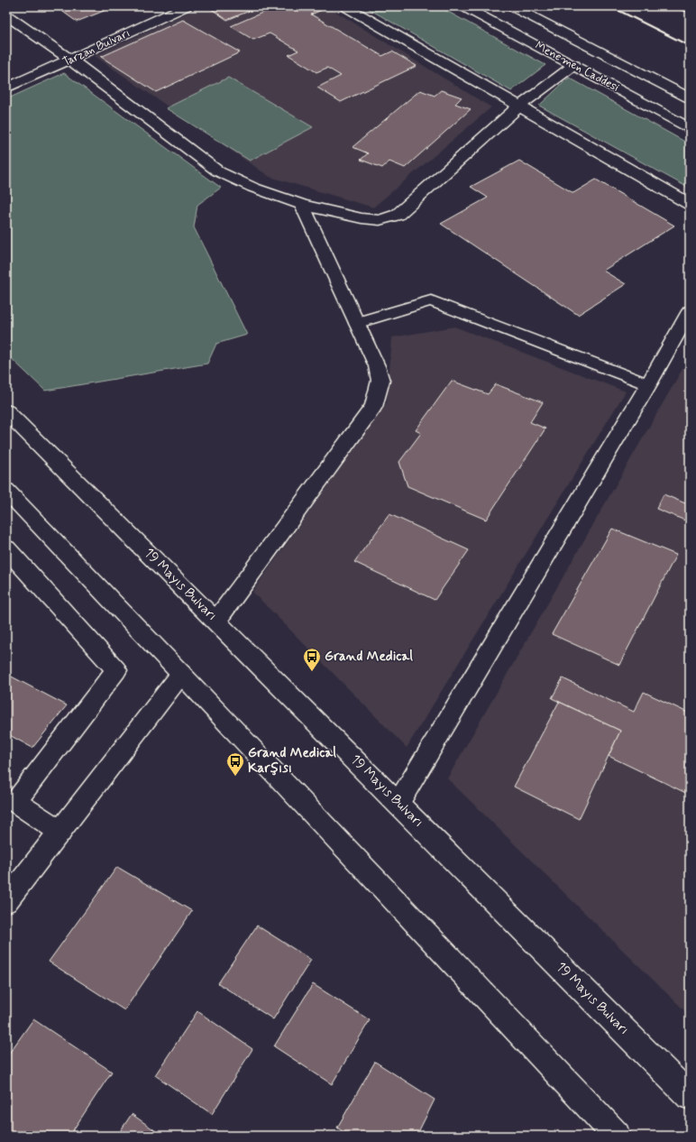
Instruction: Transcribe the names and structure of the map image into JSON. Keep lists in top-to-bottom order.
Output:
{
  "streets": {
    "street": ["Tarzan Bulvarı", "Menemen Caddesi", "19 Mayıs Bulvarı"]
  },
  "places": {
    "bus stop": ["Grand Medical", "Grand Medical Karşısı"]
  }
}
